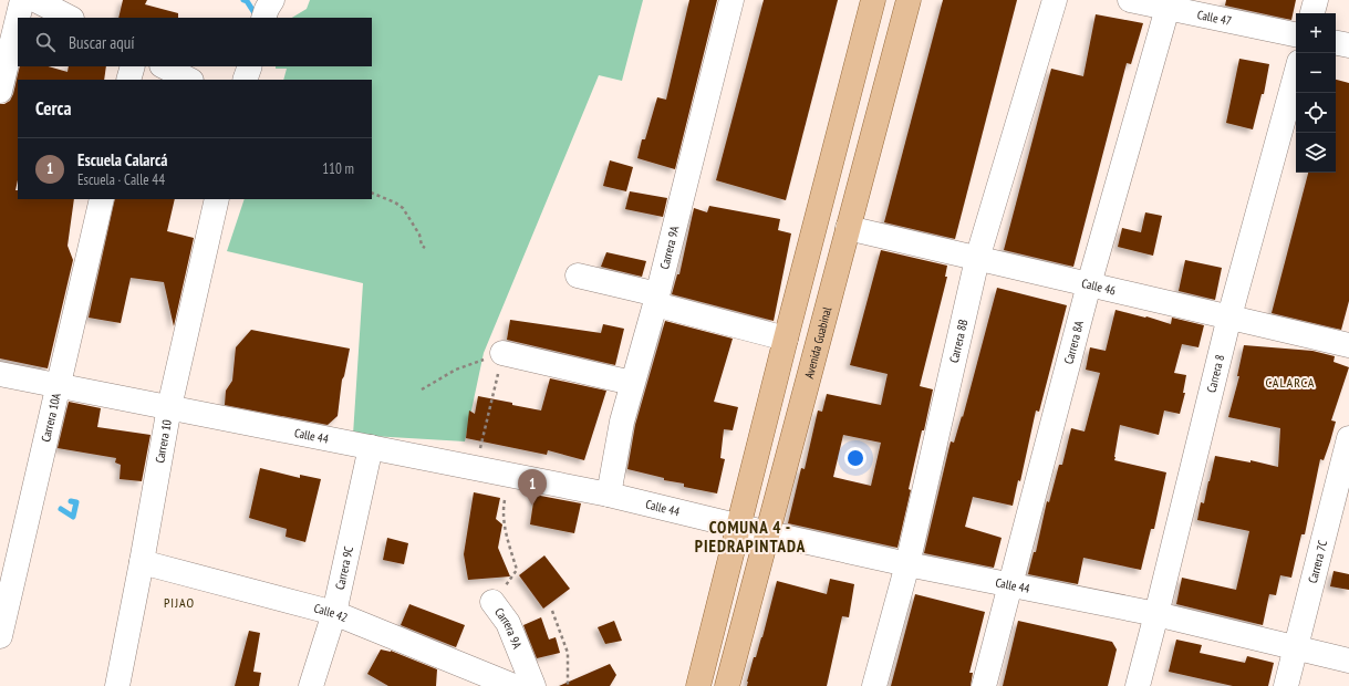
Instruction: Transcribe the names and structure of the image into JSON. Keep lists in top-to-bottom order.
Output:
{
  "streets": {
    "main road": ["Avenida Guabinal"],
    "street": [
      "Calle 47",
      "Carrera 9A",
      "Calle 46",
      "Carrera 8B",
      "Carrera 8A",
      "Carrera 8",
      "Carrera 10A",
      "Calle 44",
      "Carrera 10",
      "Carrera 7C",
      "Carrera 9C",
      "Calle 42"
    ]
  },
  "crossings": [
    ["Calle 47", "Carrera 8A"],
    ["Carrera 9A", "Calle 44"],
    ["Calle 46", "Carrera 8B"],
    ["Calle 46", "Carrera 8A"],
    ["Calle 46", "Avenida Guabinal"],
    ["Calle 46", "Carrera 8"],
    ["Carrera 8B", "Calle 44"],
    ["Carrera 8A", "Calle 44"],
    ["Avenida Guabinal", "Calle 44"],
    ["Carrera 8", "Calle 44"],
    ["Carrera 10A", "Calle 44"],
    ["Calle 44", "Carrera 10"],
    ["Calle 44", "Carrera 7C"],
    ["Calle 44", "Carrera 9C"],
    ["Carrera 10", "Calle 42"],
    ["Carrera 9C", "Calle 42"]
  ],
  "districts": ["CALARCA", "COMUNA 4 - PIEDRAPINTADA", "PIJAO"],
  "page": {
    "map_buttons": ["+", "−"],
    "search": "Buscar aquí",
    "heading": "Cerca",
    "list": [
      {
        "mark": "1",
        "name": "Escuela Calarcá",
        "note": "Escuela · Calle 44",
        "value": "110 m"
      }
    ],
    "pins": "1"
  }
}
